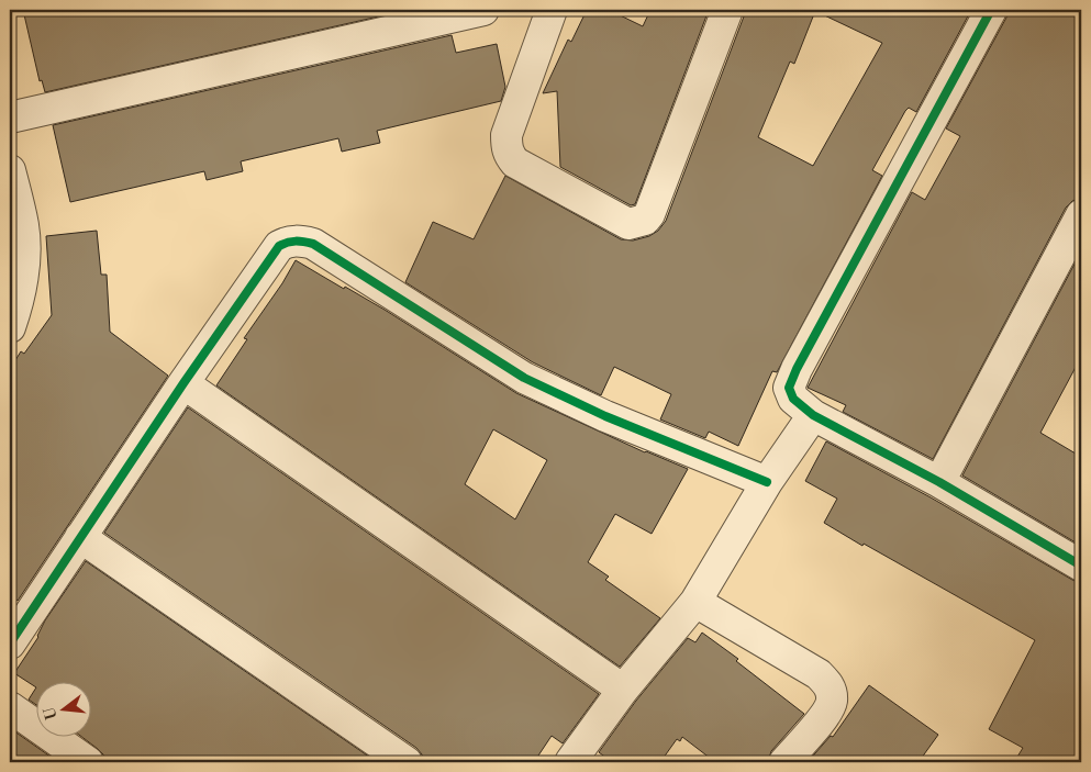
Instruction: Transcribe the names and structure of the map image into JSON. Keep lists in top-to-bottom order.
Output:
{
  "north": "left"
}
